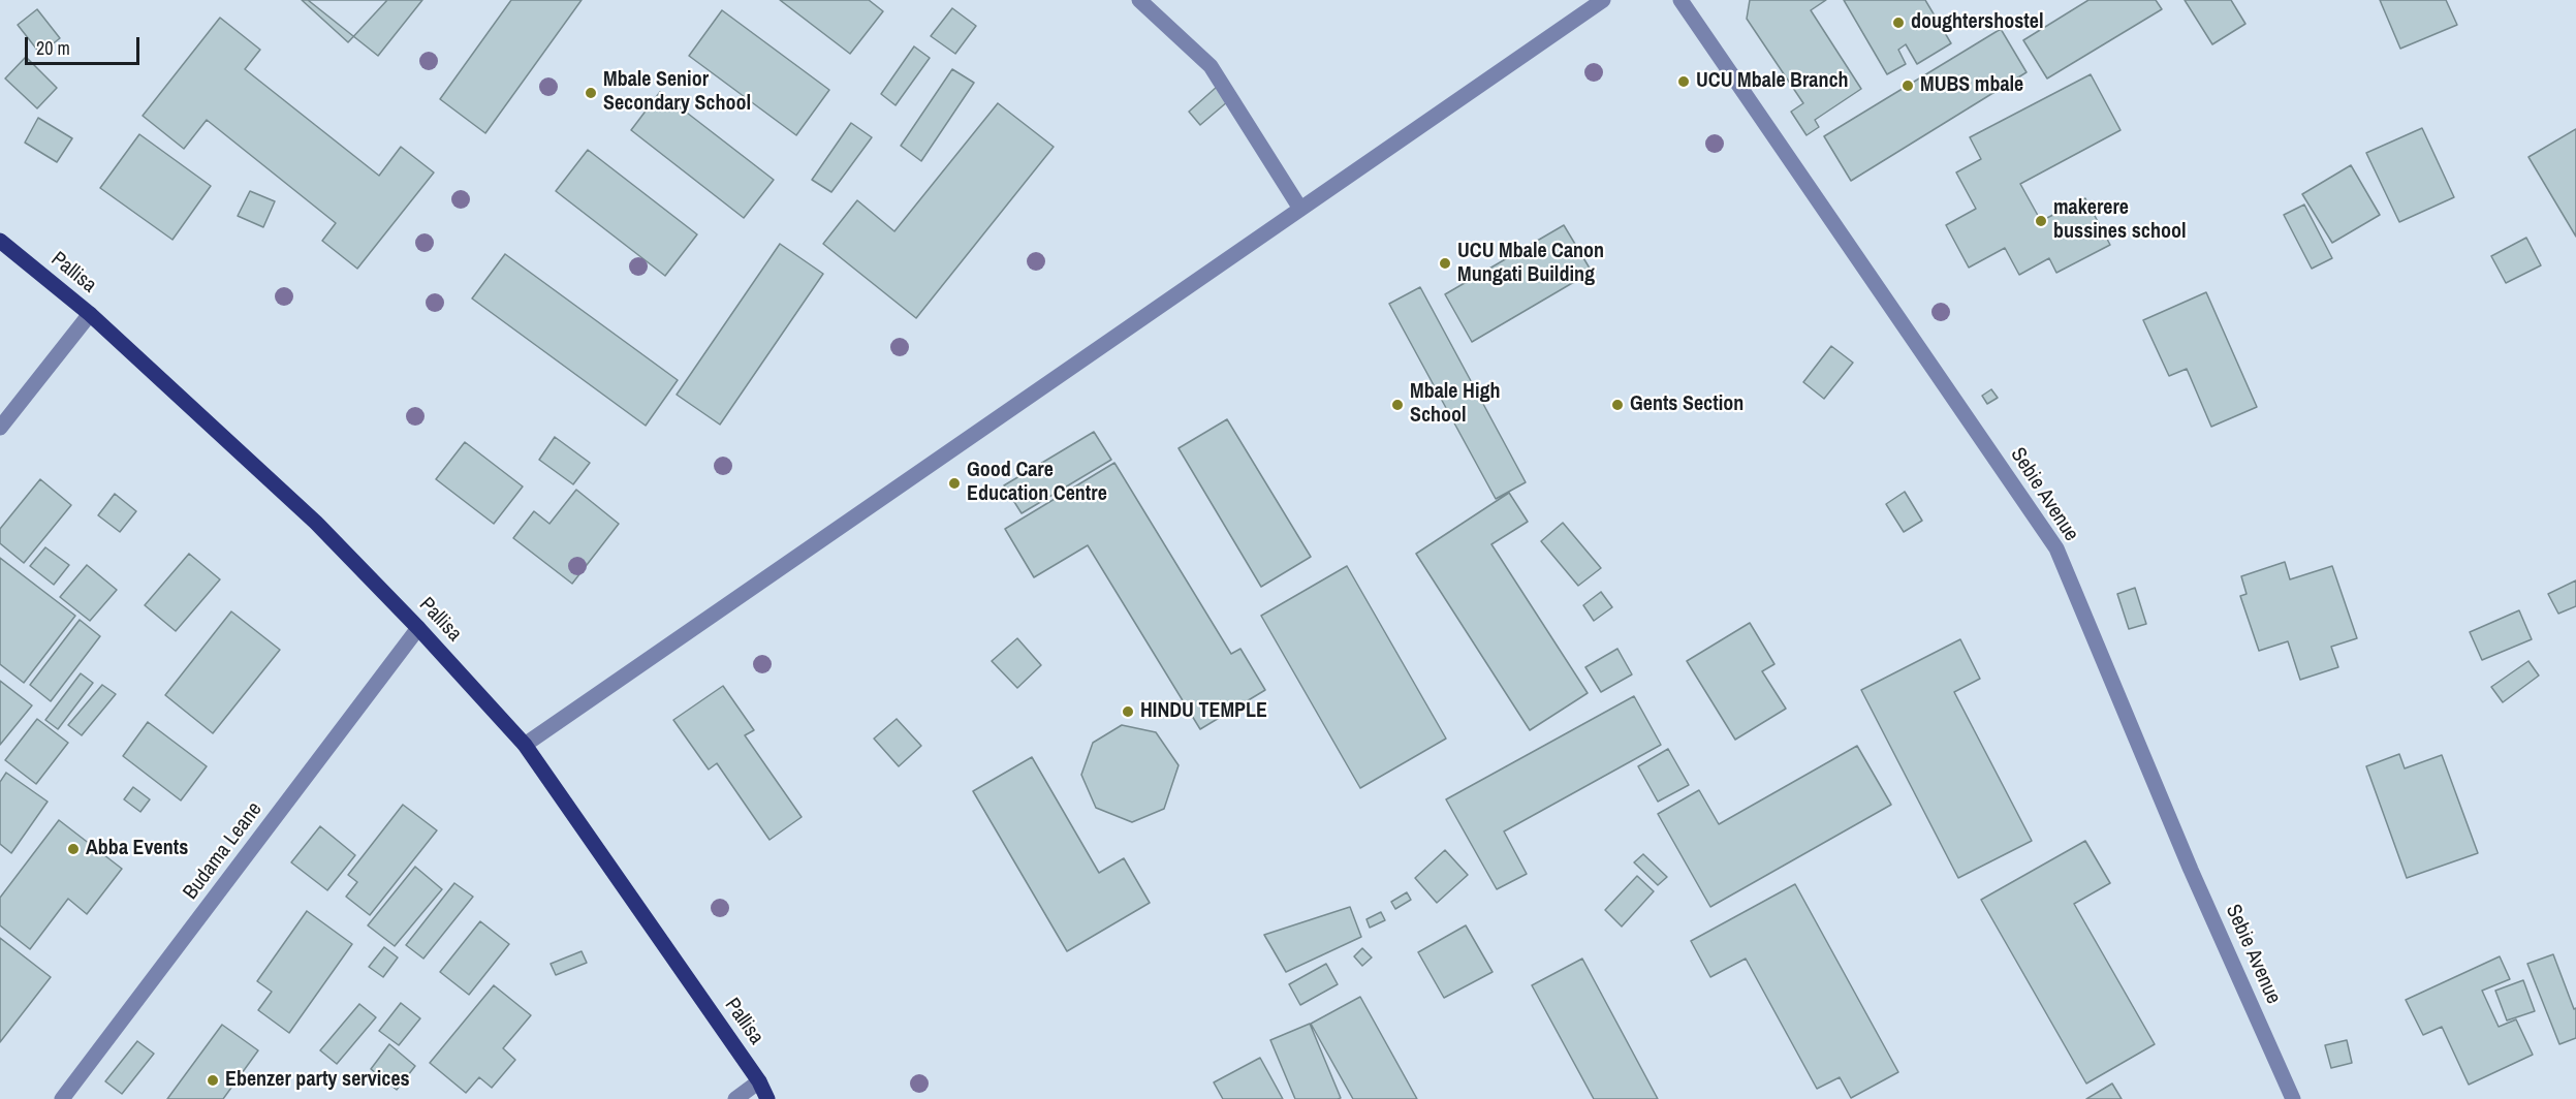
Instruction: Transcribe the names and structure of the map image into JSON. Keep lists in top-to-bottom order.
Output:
{
  "streets": {
    "main road": ["Pallisa"],
    "street": ["Sebie Avenue", "Budama Leane"]
  },
  "crossings": [
    ["Pallisa", "Budama Leane"]
  ],
  "places": [
    "doughtershostel",
    "UCU Mbale Branch",
    "MUBS mbale",
    "Mbale Senior Secondary School",
    "makerere bussines school",
    "UCU Mbale Canon Mungati Building",
    "Mbale High School",
    "Gents Section",
    "Good Care Education Centre",
    "HINDU TEMPLE",
    "Abba Events",
    "Ebenzer party services"
  ],
  "scale_bar": "20 m"
}
